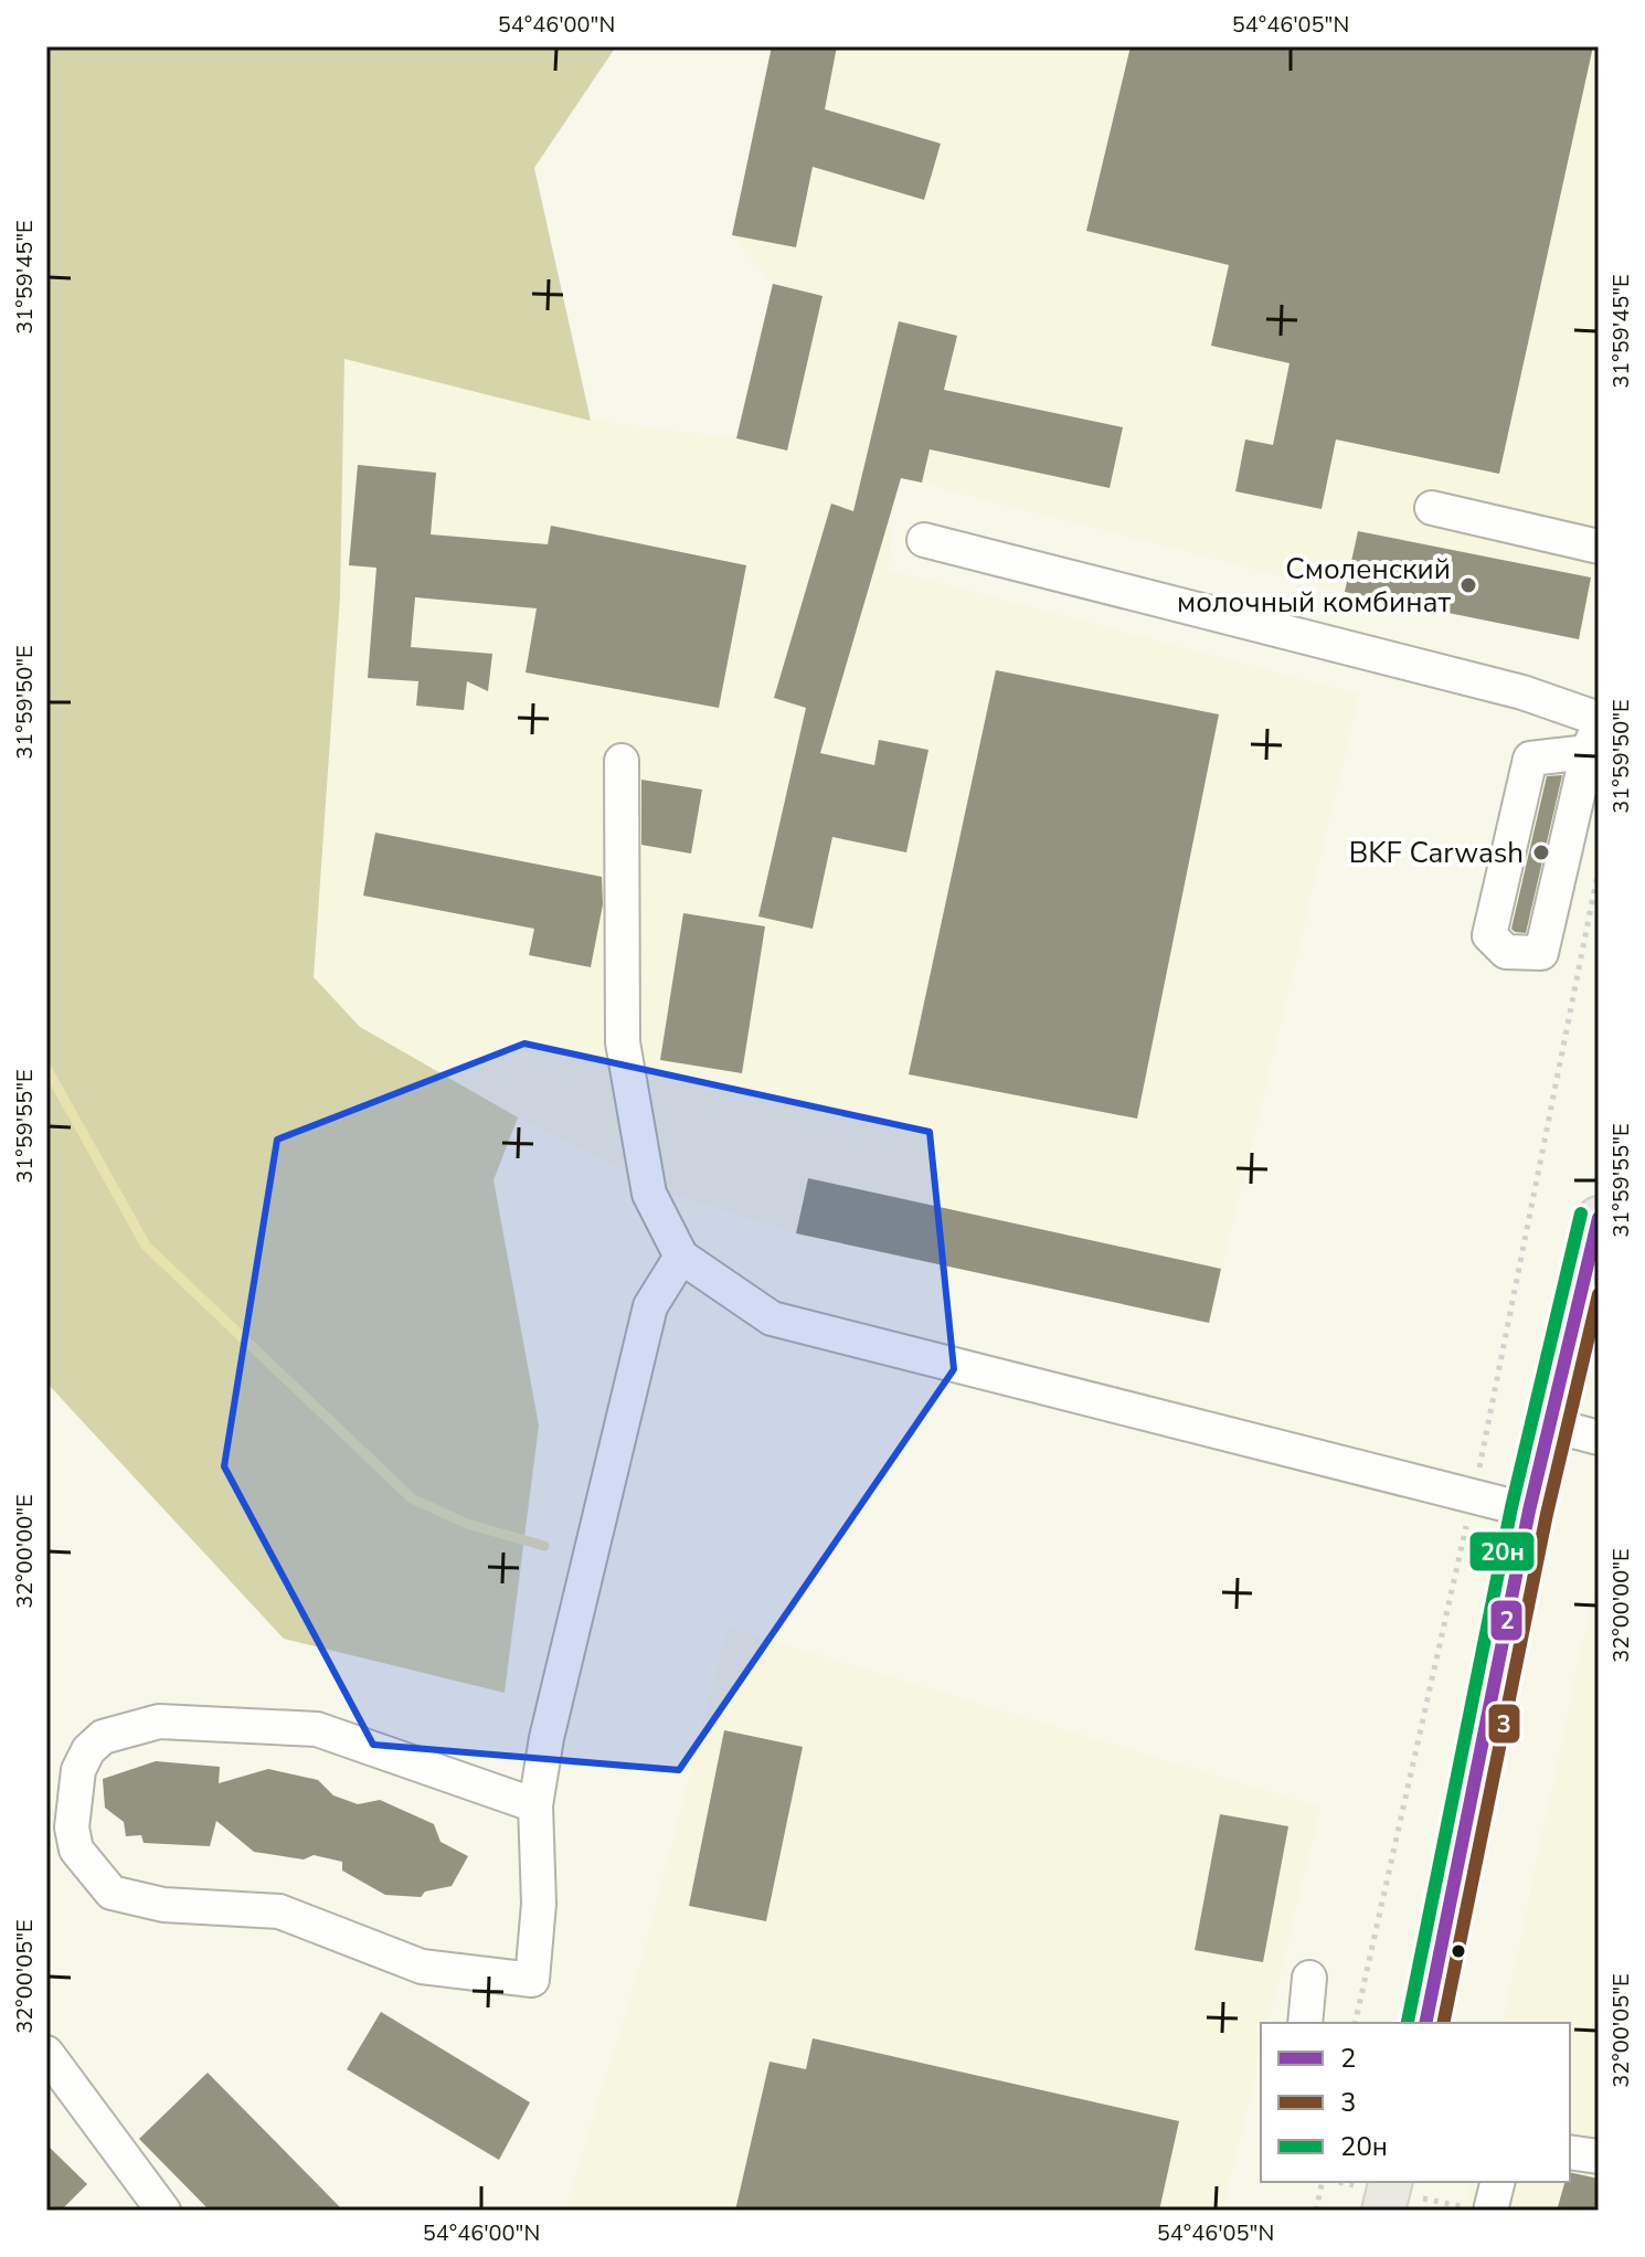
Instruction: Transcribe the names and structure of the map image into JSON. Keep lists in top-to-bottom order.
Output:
{
  "places": ["Смоленский молочный комбинат", "BKF Carwash"],
  "lines": ["transit line 20н", "transit line 2", "transit line 3"],
  "legend": ["2", "3", "20н"],
  "coordinates": [
    "54°46'00\"N",
    "54°46'05\"N",
    "31°59'45\"E",
    "31°59'50\"E",
    "31°59'55\"E",
    "32°00'00\"E",
    "32°00'05\"E"
  ]
}
